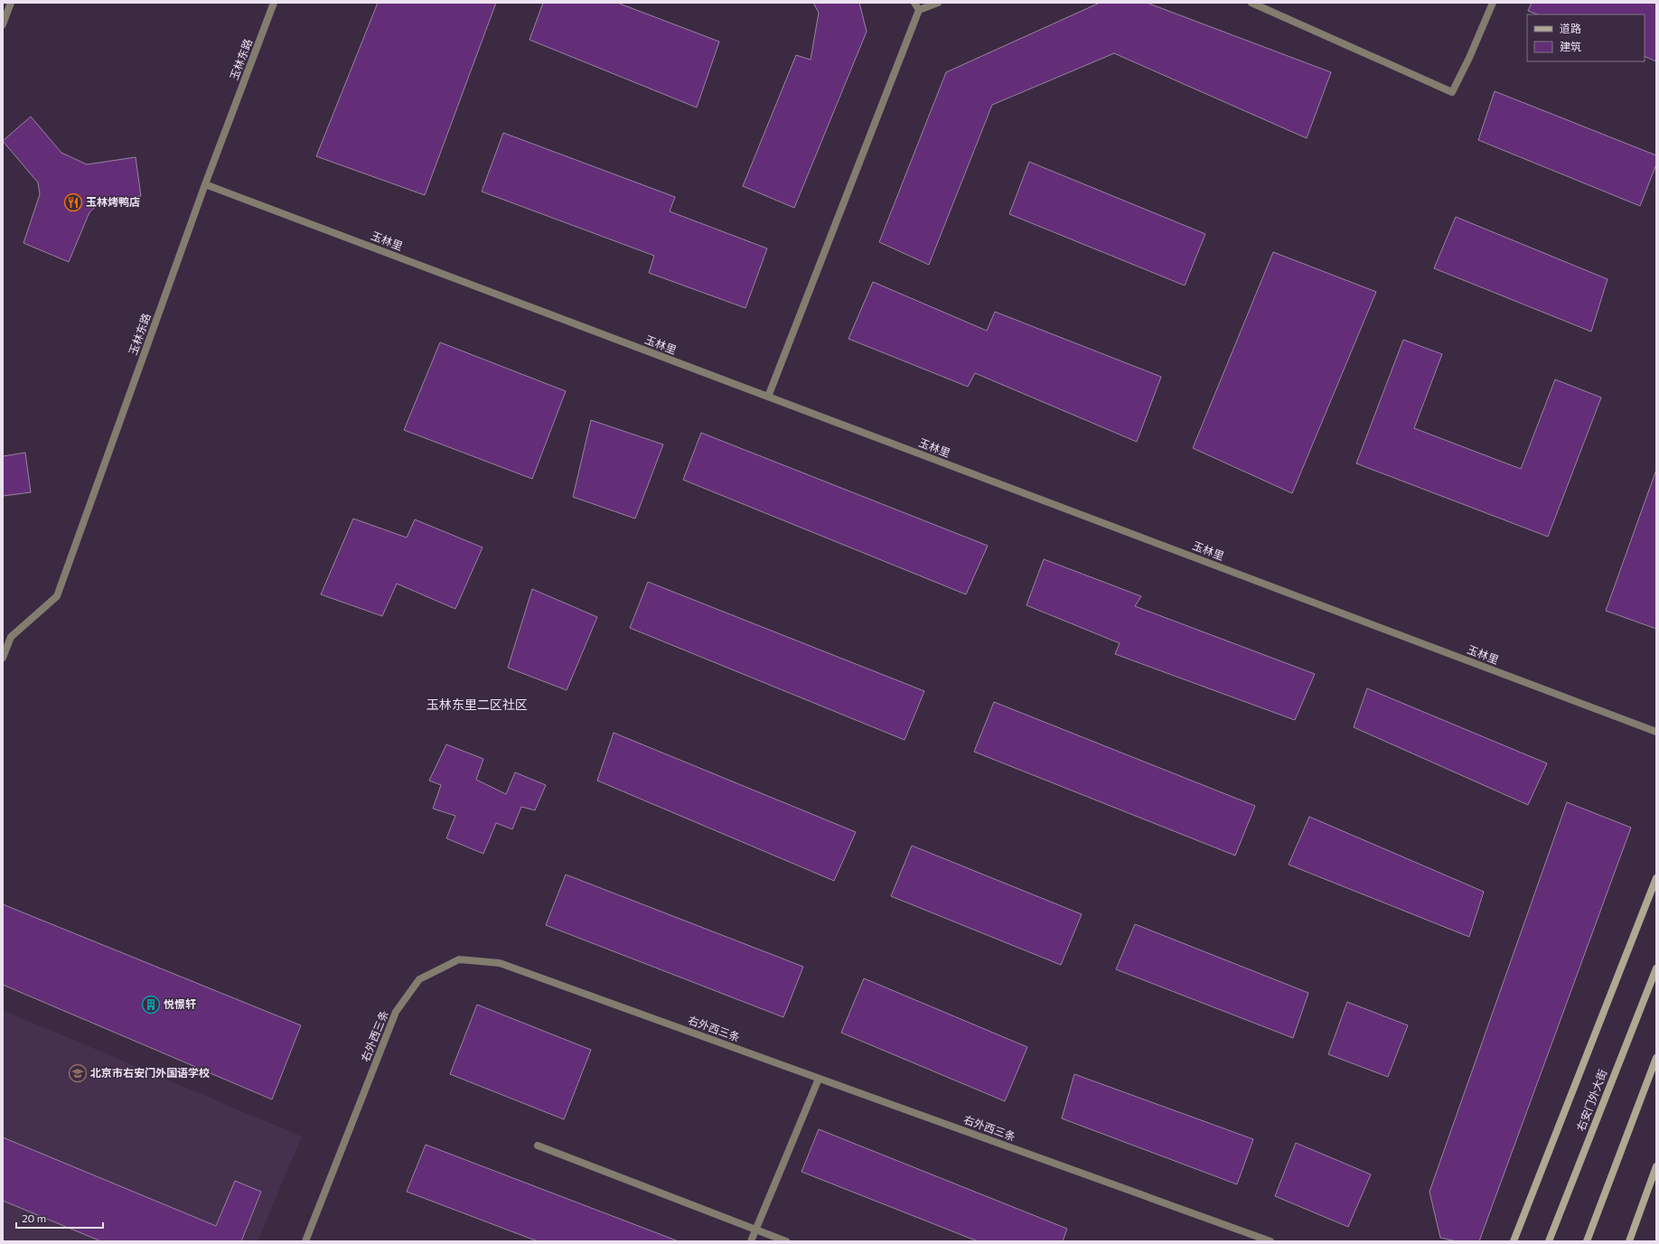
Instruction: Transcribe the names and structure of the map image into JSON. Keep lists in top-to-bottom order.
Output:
{
  "streets": {
    "main road": ["右安门外大街"],
    "street": ["玉林东路", "玉林里", "右外西三条"]
  },
  "crossings": [
    ["玉林东路", "玉林里"]
  ],
  "districts": ["玉林东里二区社区"],
  "places": {
    "restaurant": ["玉林烤鸭店"],
    "building": ["悦憬轩"],
    "school or university": ["北京市右安门外国语学校"]
  },
  "legend": ["道路", "建筑"],
  "scale_bar": "20 m"
}
